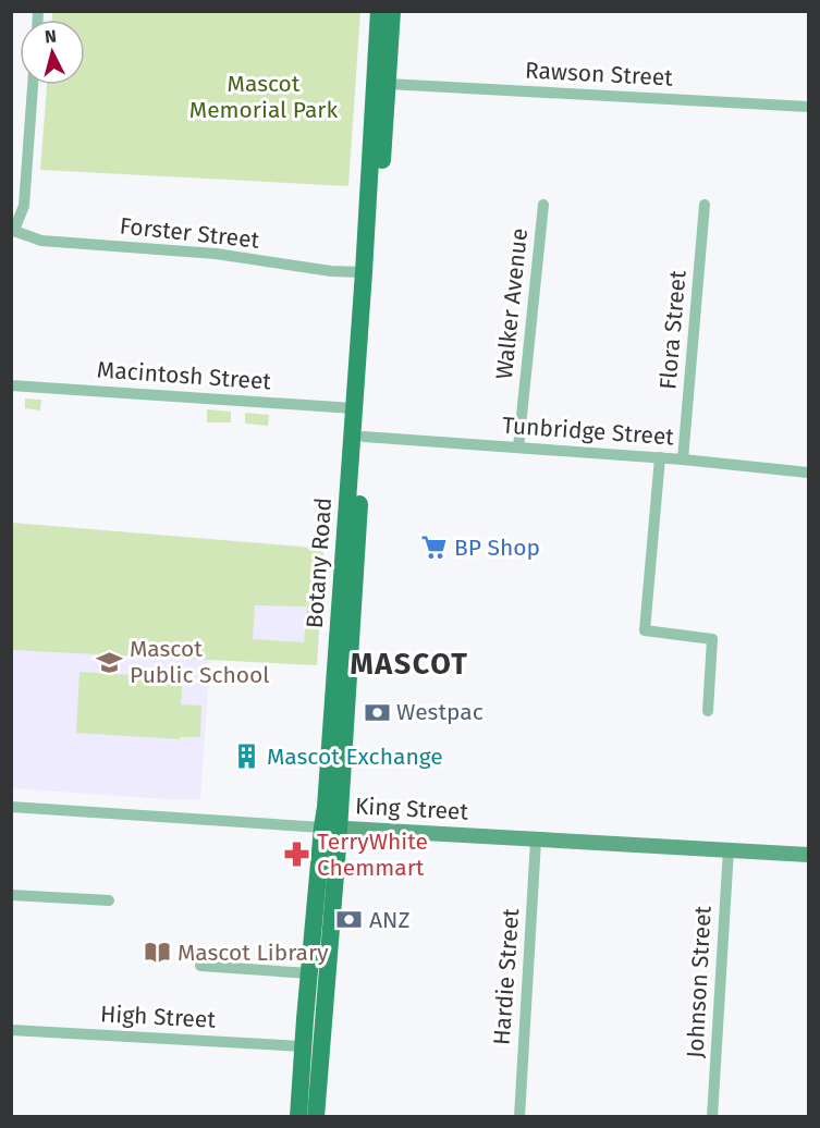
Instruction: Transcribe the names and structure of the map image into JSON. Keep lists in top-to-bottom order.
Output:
{
  "streets": {
    "main road": ["Botany Road", "King Street"],
    "street": [
      "Rawson Street",
      "Forster Street",
      "Walker Avenue",
      "Flora Street",
      "Macintosh Street",
      "Tunbridge Street",
      "Hardie Street",
      "Johnson Street",
      "High Street"
    ]
  },
  "crossings": [
    ["Rawson Street", "Botany Road"],
    ["Forster Street", "Botany Road"],
    ["Walker Avenue", "Tunbridge Street"],
    ["Flora Street", "Tunbridge Street"],
    ["Macintosh Street", "Botany Road"],
    ["Tunbridge Street", "Botany Road"],
    ["Botany Road", "King Street"],
    ["Botany Road", "High Street"],
    ["King Street", "Hardie Street"],
    ["King Street", "Johnson Street"]
  ],
  "districts": ["MASCOT"],
  "parks": ["Mascot Memorial Park"],
  "places": {
    "supermarket": ["BP Shop"],
    "school or university": ["Mascot Public School"],
    "bank": ["Westpac", "ANZ"],
    "building": ["Mascot Exchange"],
    "pharmacy": ["TerryWhite Chemmart"],
    "library": ["Mascot Library"]
  },
  "north": "top"
}
